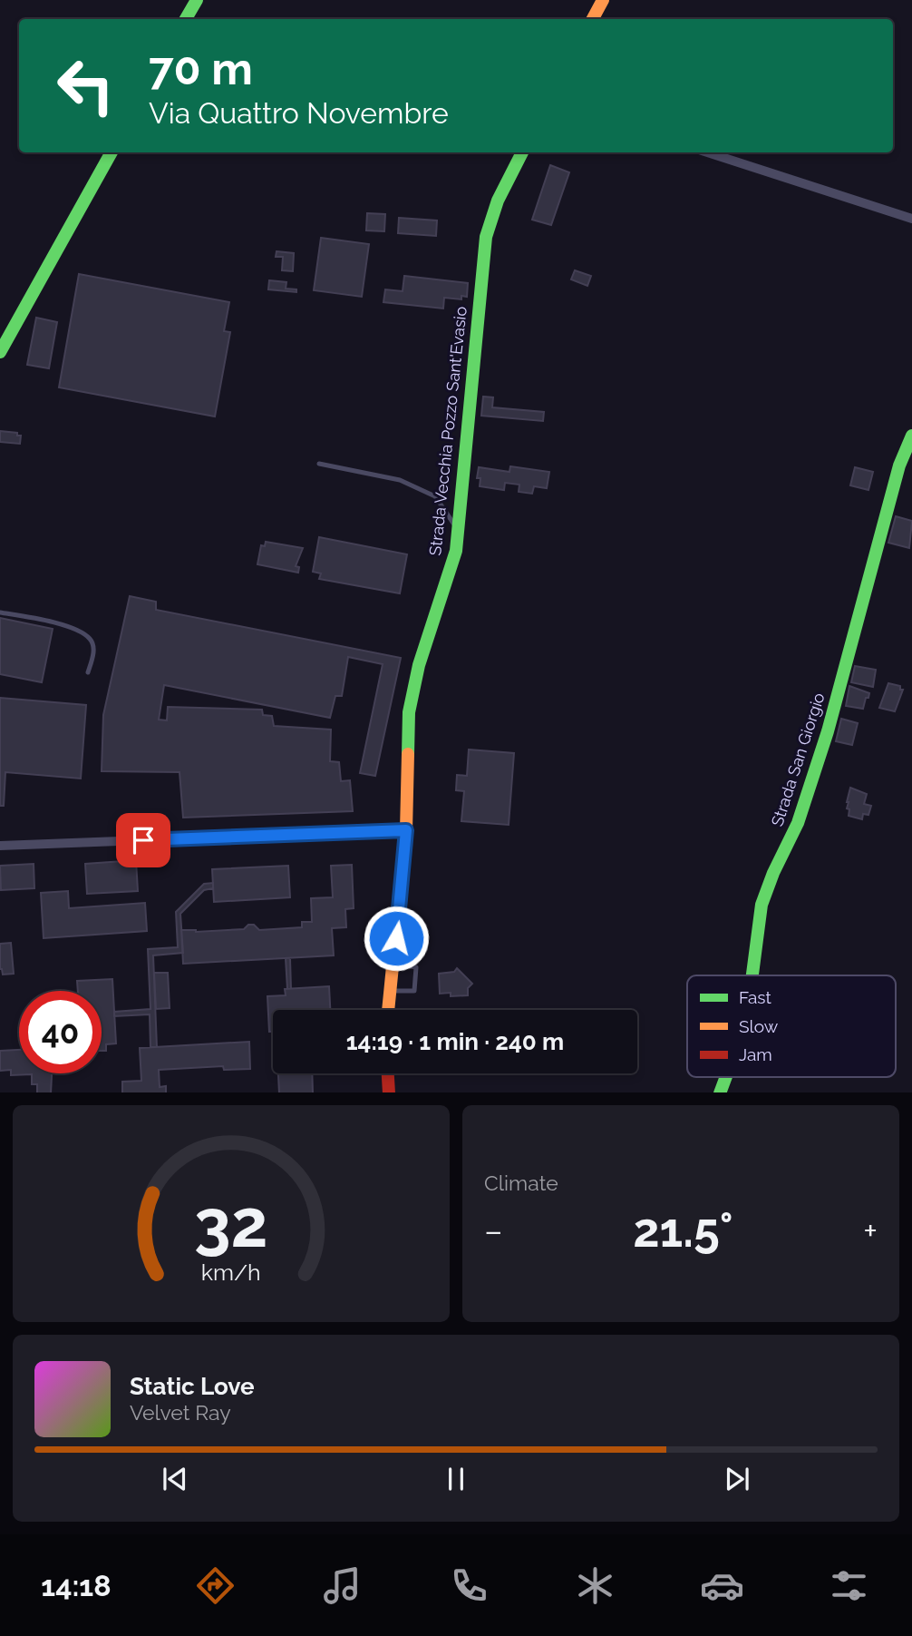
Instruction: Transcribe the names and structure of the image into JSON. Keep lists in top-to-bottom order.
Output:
{
  "streets": {
    "street": ["Strada Vecchia Pozzo Sant'Evasio", "Strada San Giorgio"]
  },
  "legend": ["Fast", "Slow", "Jam"],
  "page": {
    "turn": ["70 m", "Via Quattro Novembre"],
    "limit": "40",
    "trip": "14:19 · 1 min · 240 m",
    "tile": "Climate",
    "heat": ["−", "21.5°", "+"],
    "song": ["Static Love", "Velvet Ray"],
    "tabs": "14:18",
    "gauge": ["32", "km/h"]
  }
}
